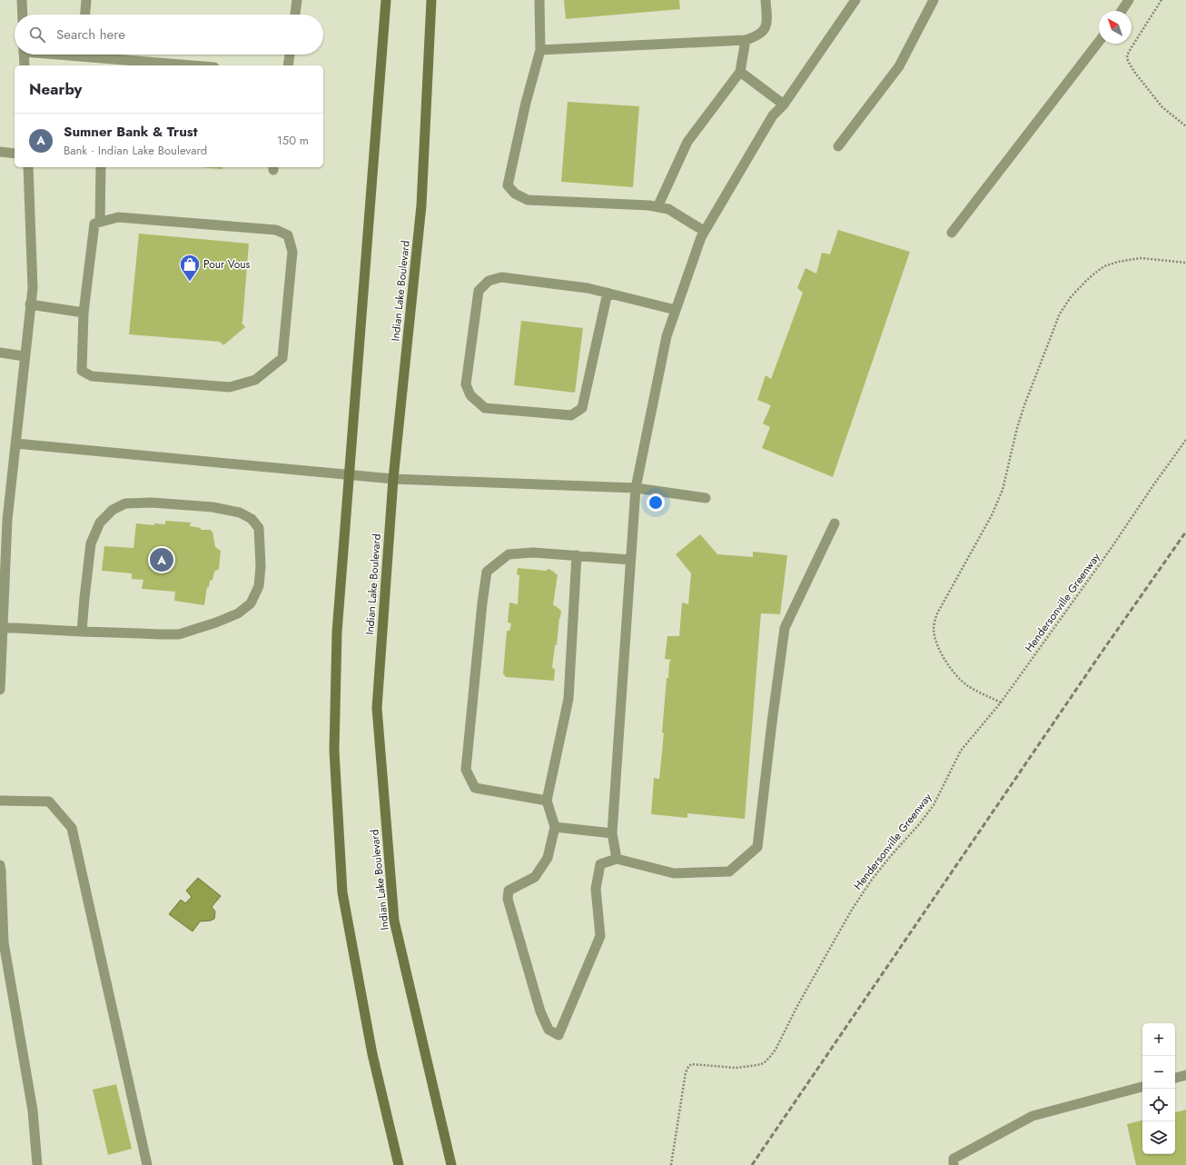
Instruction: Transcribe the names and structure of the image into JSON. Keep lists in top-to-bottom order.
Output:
{
  "streets": {
    "main road": ["Indian Lake Boulevard"],
    "path": ["Hendersonville Greenway"]
  },
  "places": {
    "shop": ["Pour Vous"]
  },
  "north": "top left",
  "page": {
    "search": "Search here",
    "heading": "Nearby",
    "list": [
      {
        "mark": "A",
        "name": "Sumner Bank & Trust",
        "note": "Bank · Indian Lake Boulevard",
        "value": "150 m"
      }
    ],
    "pins": "A",
    "map_buttons": ["+", "−"]
  }
}
